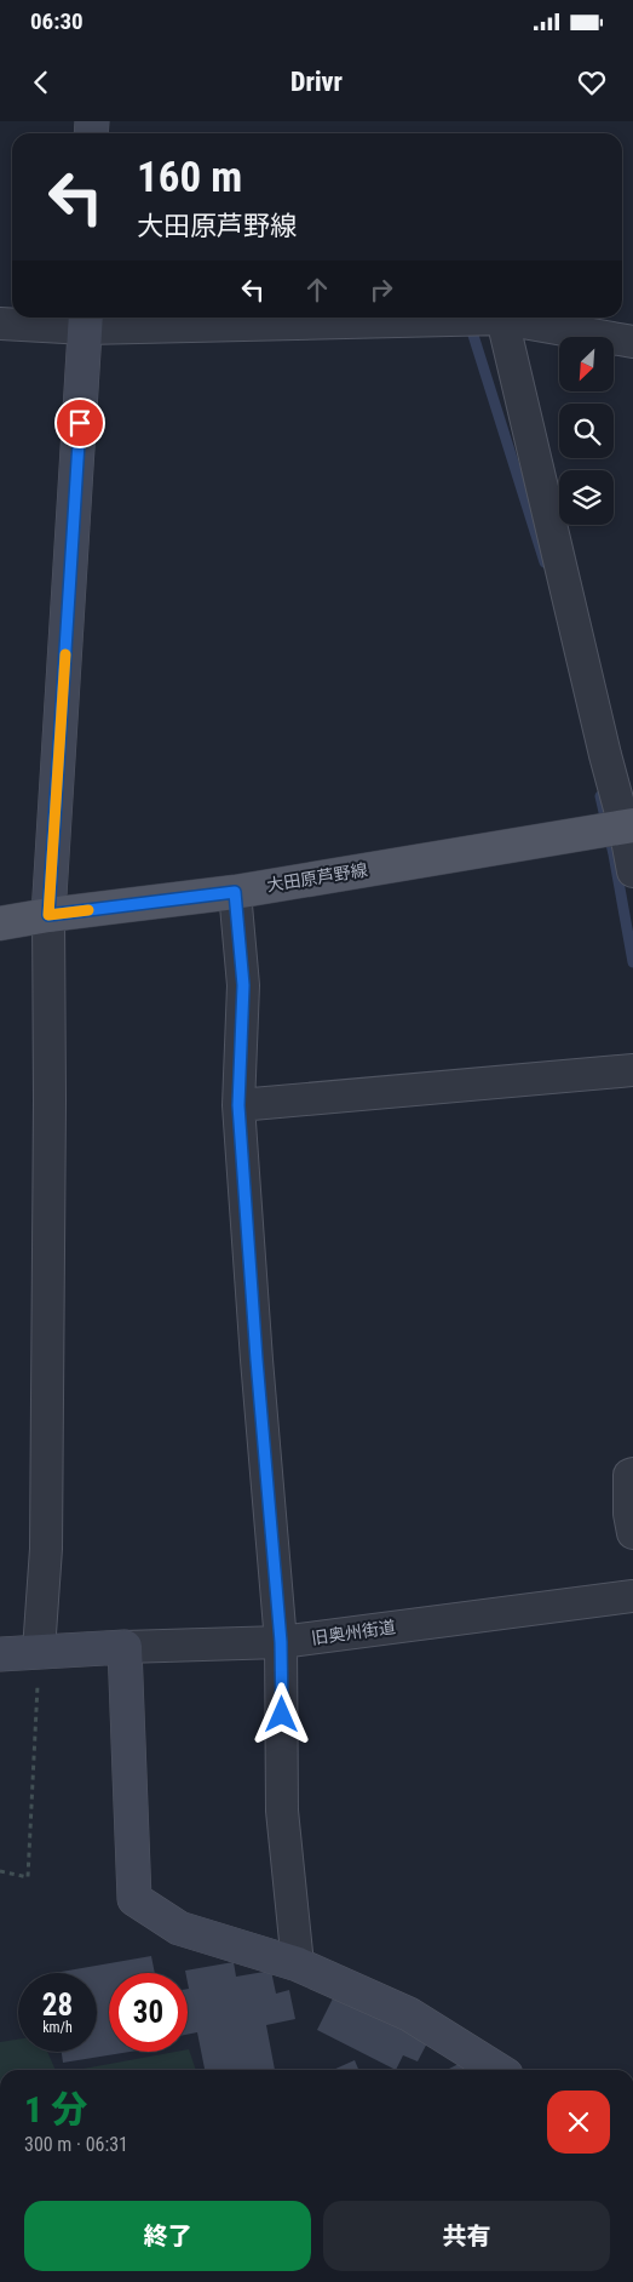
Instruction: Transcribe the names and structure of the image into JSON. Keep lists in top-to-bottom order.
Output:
{
  "streets": {
    "main road": ["大田原芦野線"],
    "street": ["旧奥州街道"]
  },
  "north": "bottom left",
  "page": {
    "status": "06:30",
    "header": "Drivr",
    "turn": ["160 m", "大田原芦野線"],
    "speed": "28 km/h",
    "limit": "30",
    "heading": ["1 分", "300 m · 06:31"],
    "buttons": ["終了", "共有"]
  }
}
